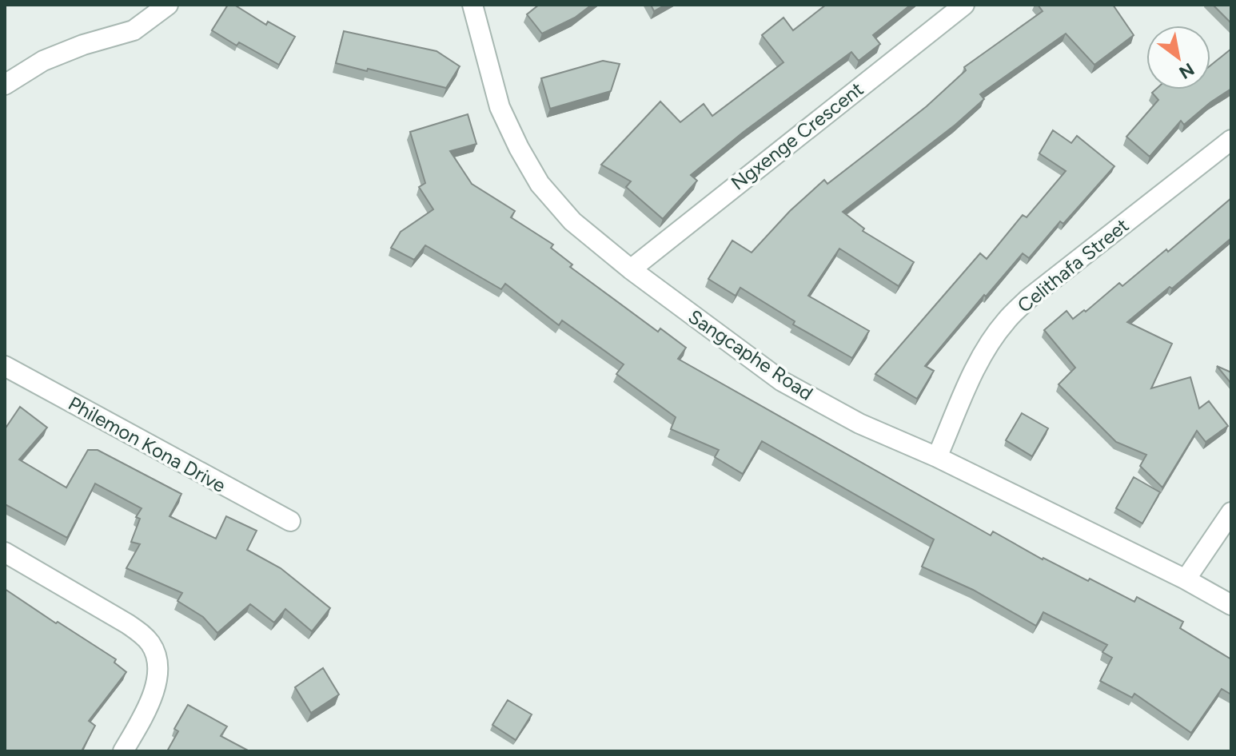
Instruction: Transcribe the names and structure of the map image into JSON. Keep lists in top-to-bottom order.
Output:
{
  "streets": {
    "street": [
      "Ngxenge Crescent",
      "Celithafa Street",
      "Sangcaphe Road",
      "Philemon Kona Drive"
    ]
  },
  "crossings": [
    ["Ngxenge Crescent", "Sangcaphe Road"],
    ["Celithafa Street", "Sangcaphe Road"]
  ],
  "north": "bottom right"
}
